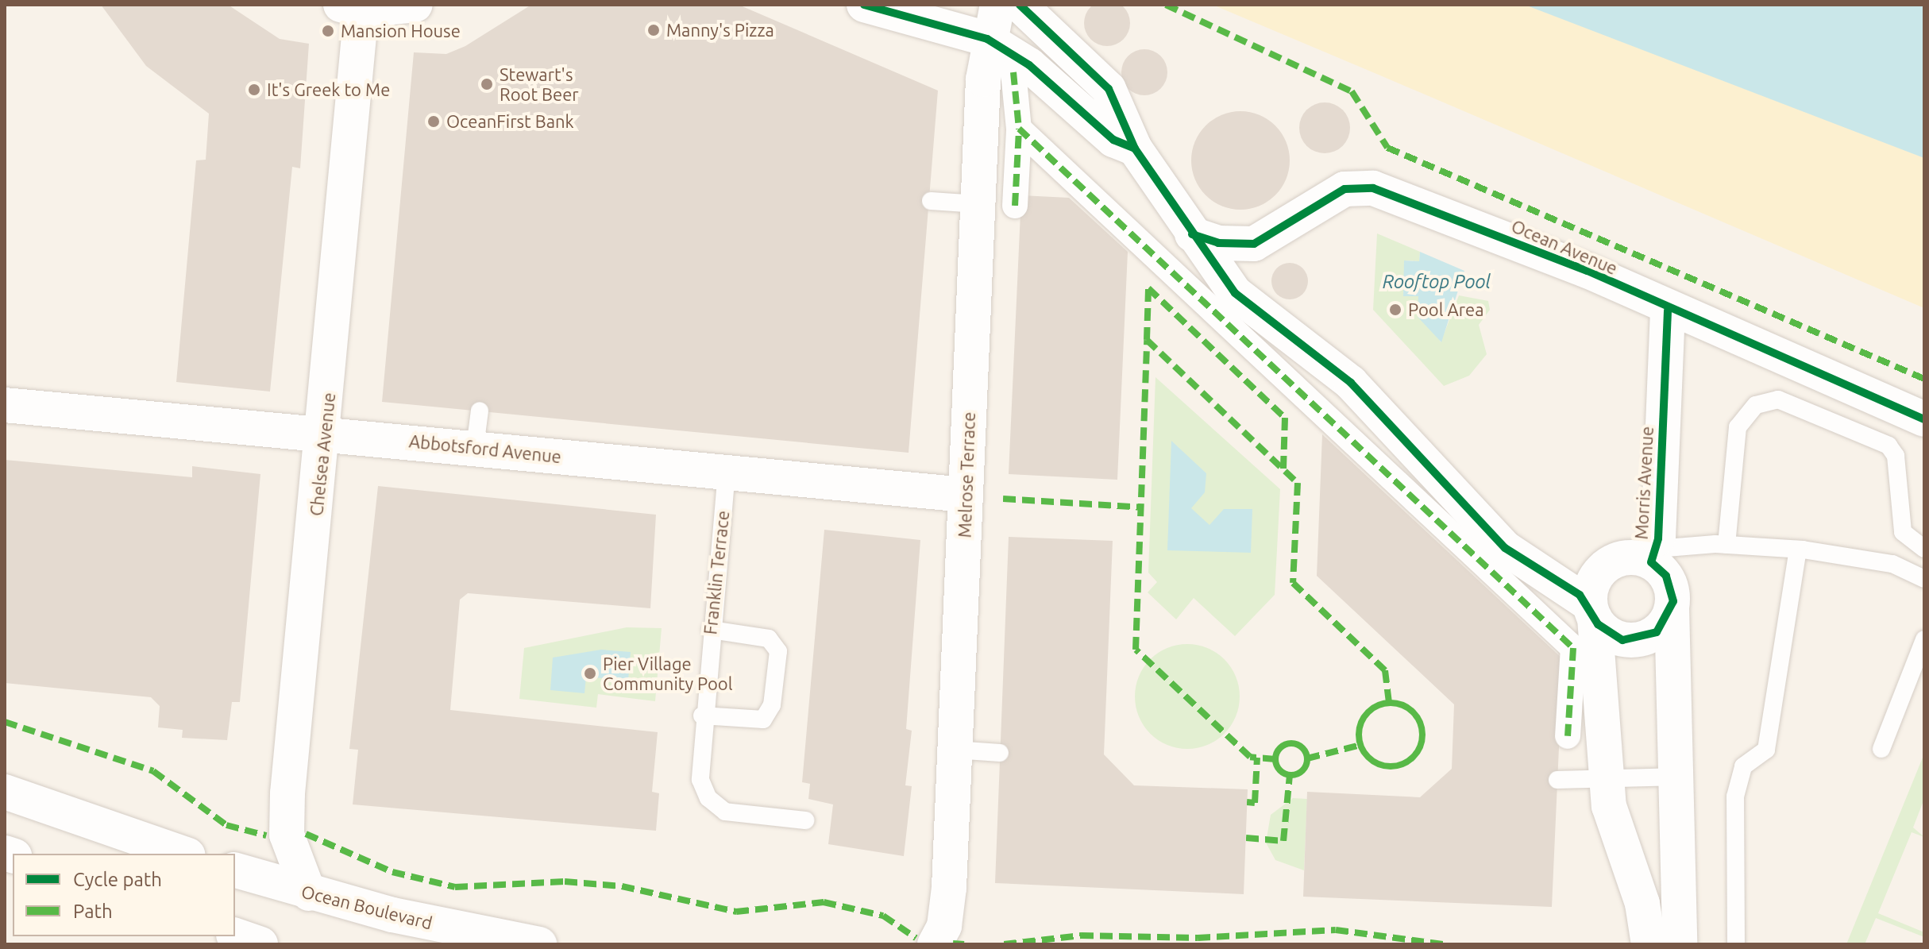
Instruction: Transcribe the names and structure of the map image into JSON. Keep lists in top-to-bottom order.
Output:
{
  "streets": {
    "street": [
      "Ocean Avenue",
      "Abbotsford Avenue",
      "Chelsea Avenue",
      "Melrose Terrace",
      "Morris Avenue",
      "Ocean Boulevard"
    ],
    "lane": ["Franklin Terrace"]
  },
  "crossings": [
    ["Ocean Avenue", "Morris Avenue"],
    ["Abbotsford Avenue", "Chelsea Avenue"],
    ["Abbotsford Avenue", "Melrose Terrace"],
    ["Abbotsford Avenue", "Franklin Terrace"],
    ["Chelsea Avenue", "Ocean Boulevard"]
  ],
  "water": ["Rooftop Pool"],
  "places": [
    "Manny's Pizza",
    "Mansion House",
    "Stewart's Root Beer",
    "It's Greek to Me",
    "OceanFirst Bank",
    "Pool Area",
    "Pier Village Community Pool"
  ],
  "legend": ["Cycle path", "Path"]
}
